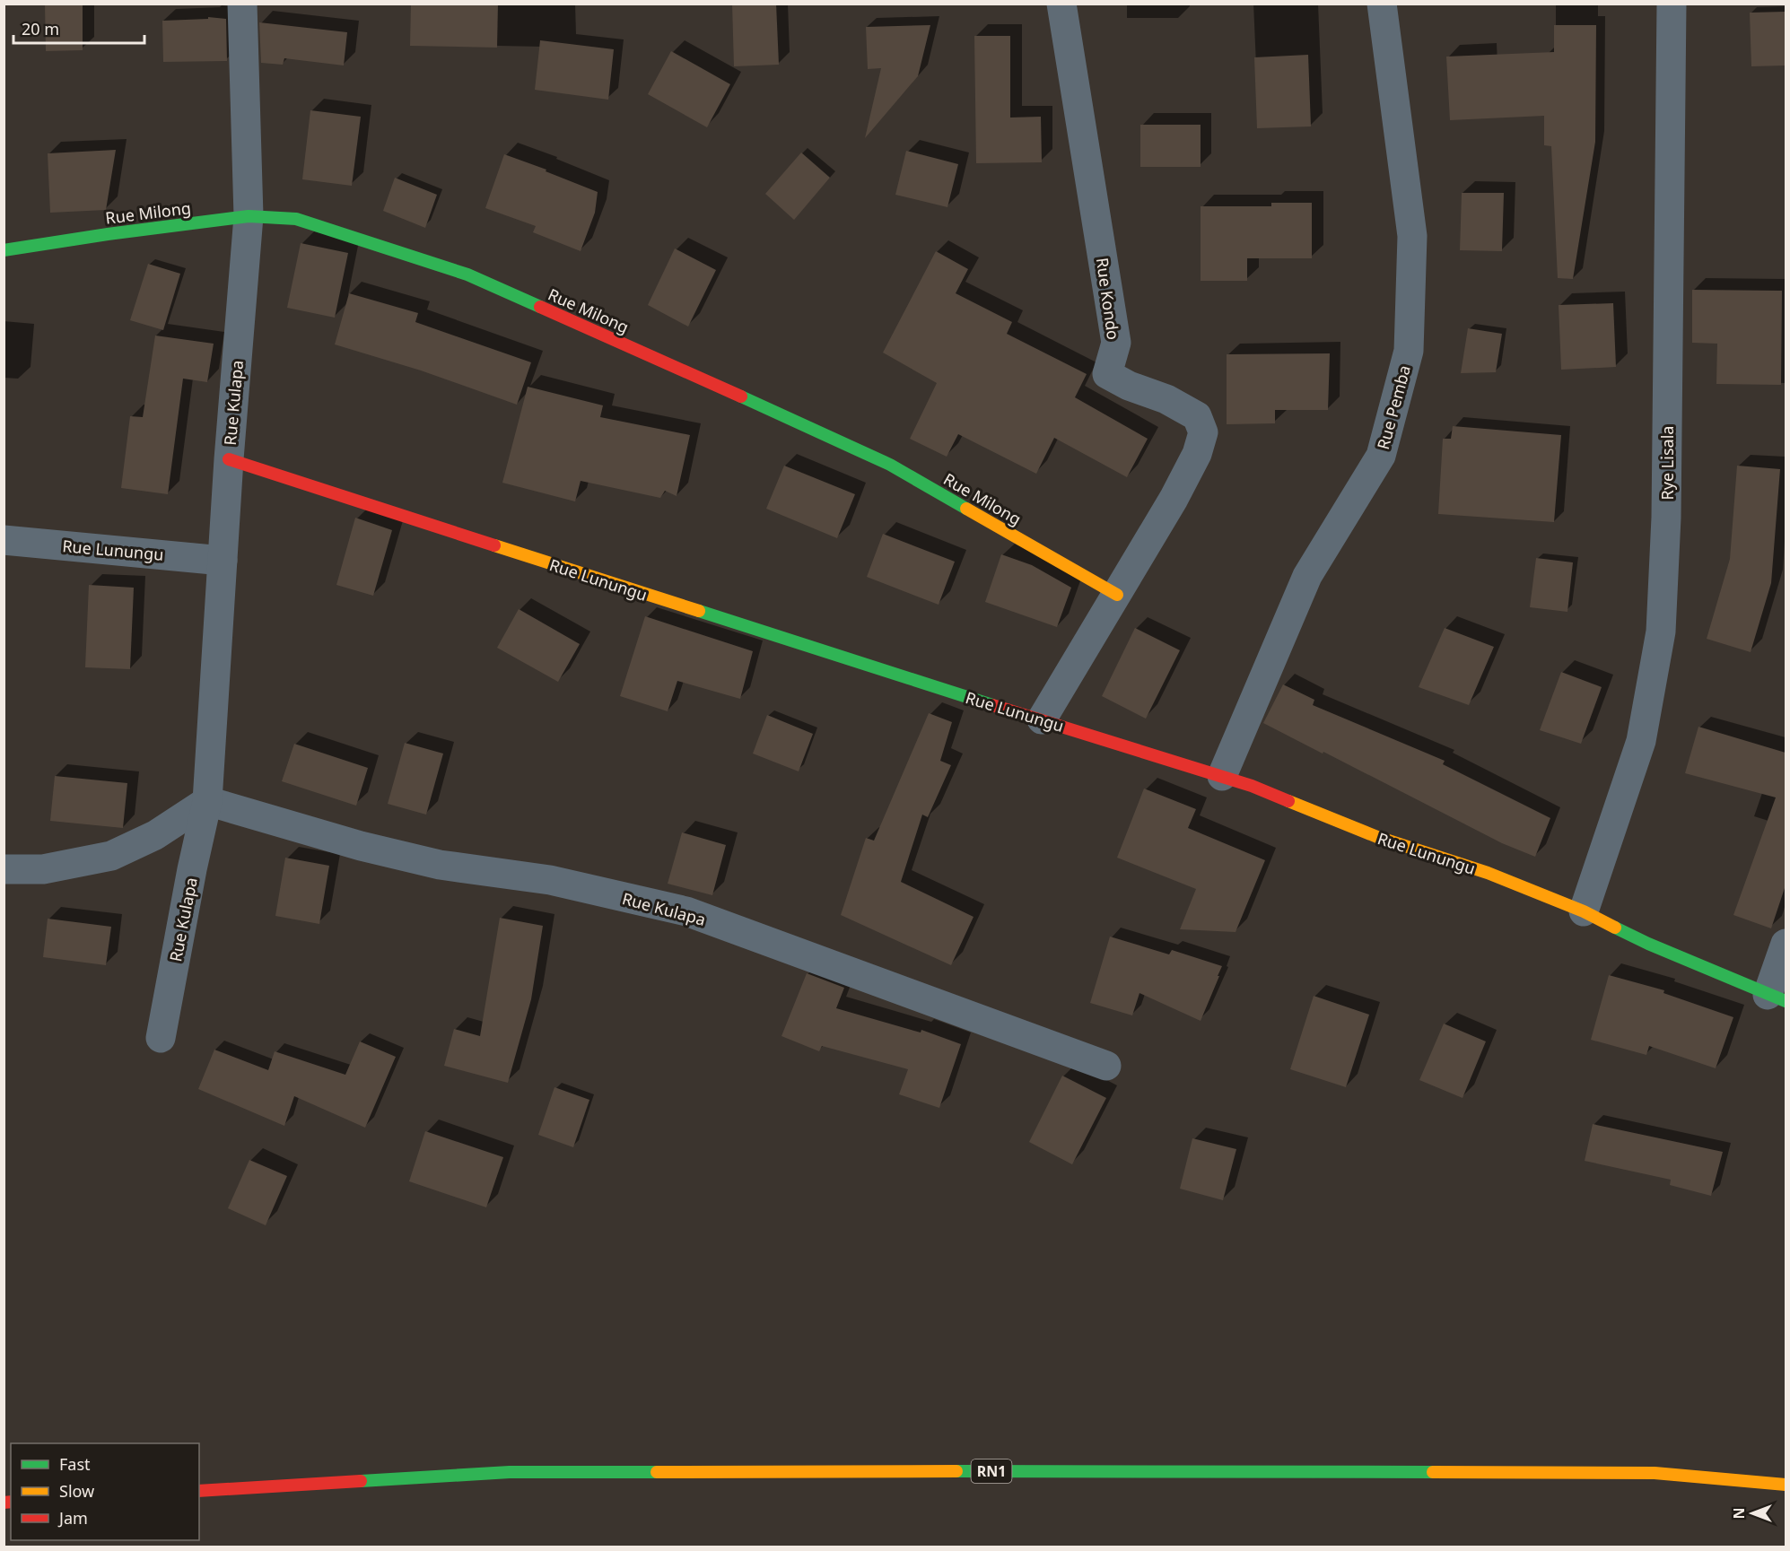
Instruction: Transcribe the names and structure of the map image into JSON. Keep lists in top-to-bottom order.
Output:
{
  "streets": {
    "main road": ["Rue Milong", "Rue Lunungu", "RN1"],
    "street": [
      "Rue Kondo",
      "Rue Kulapa",
      "Rue Pemba",
      "Rye Lisala"
    ]
  },
  "crossings": [
    ["Rue Milong", "Rue Kondo"],
    ["Rue Milong", "Rue Kulapa"],
    ["Rue Kondo", "Rue Lunungu"],
    ["Rue Kulapa", "Rue Lunungu"],
    ["Rue Pemba", "Rue Lunungu"],
    ["Rye Lisala", "Rue Lunungu"]
  ],
  "legend": ["Fast", "Slow", "Jam"],
  "scale_bar": "20 m",
  "north": "left"
}
